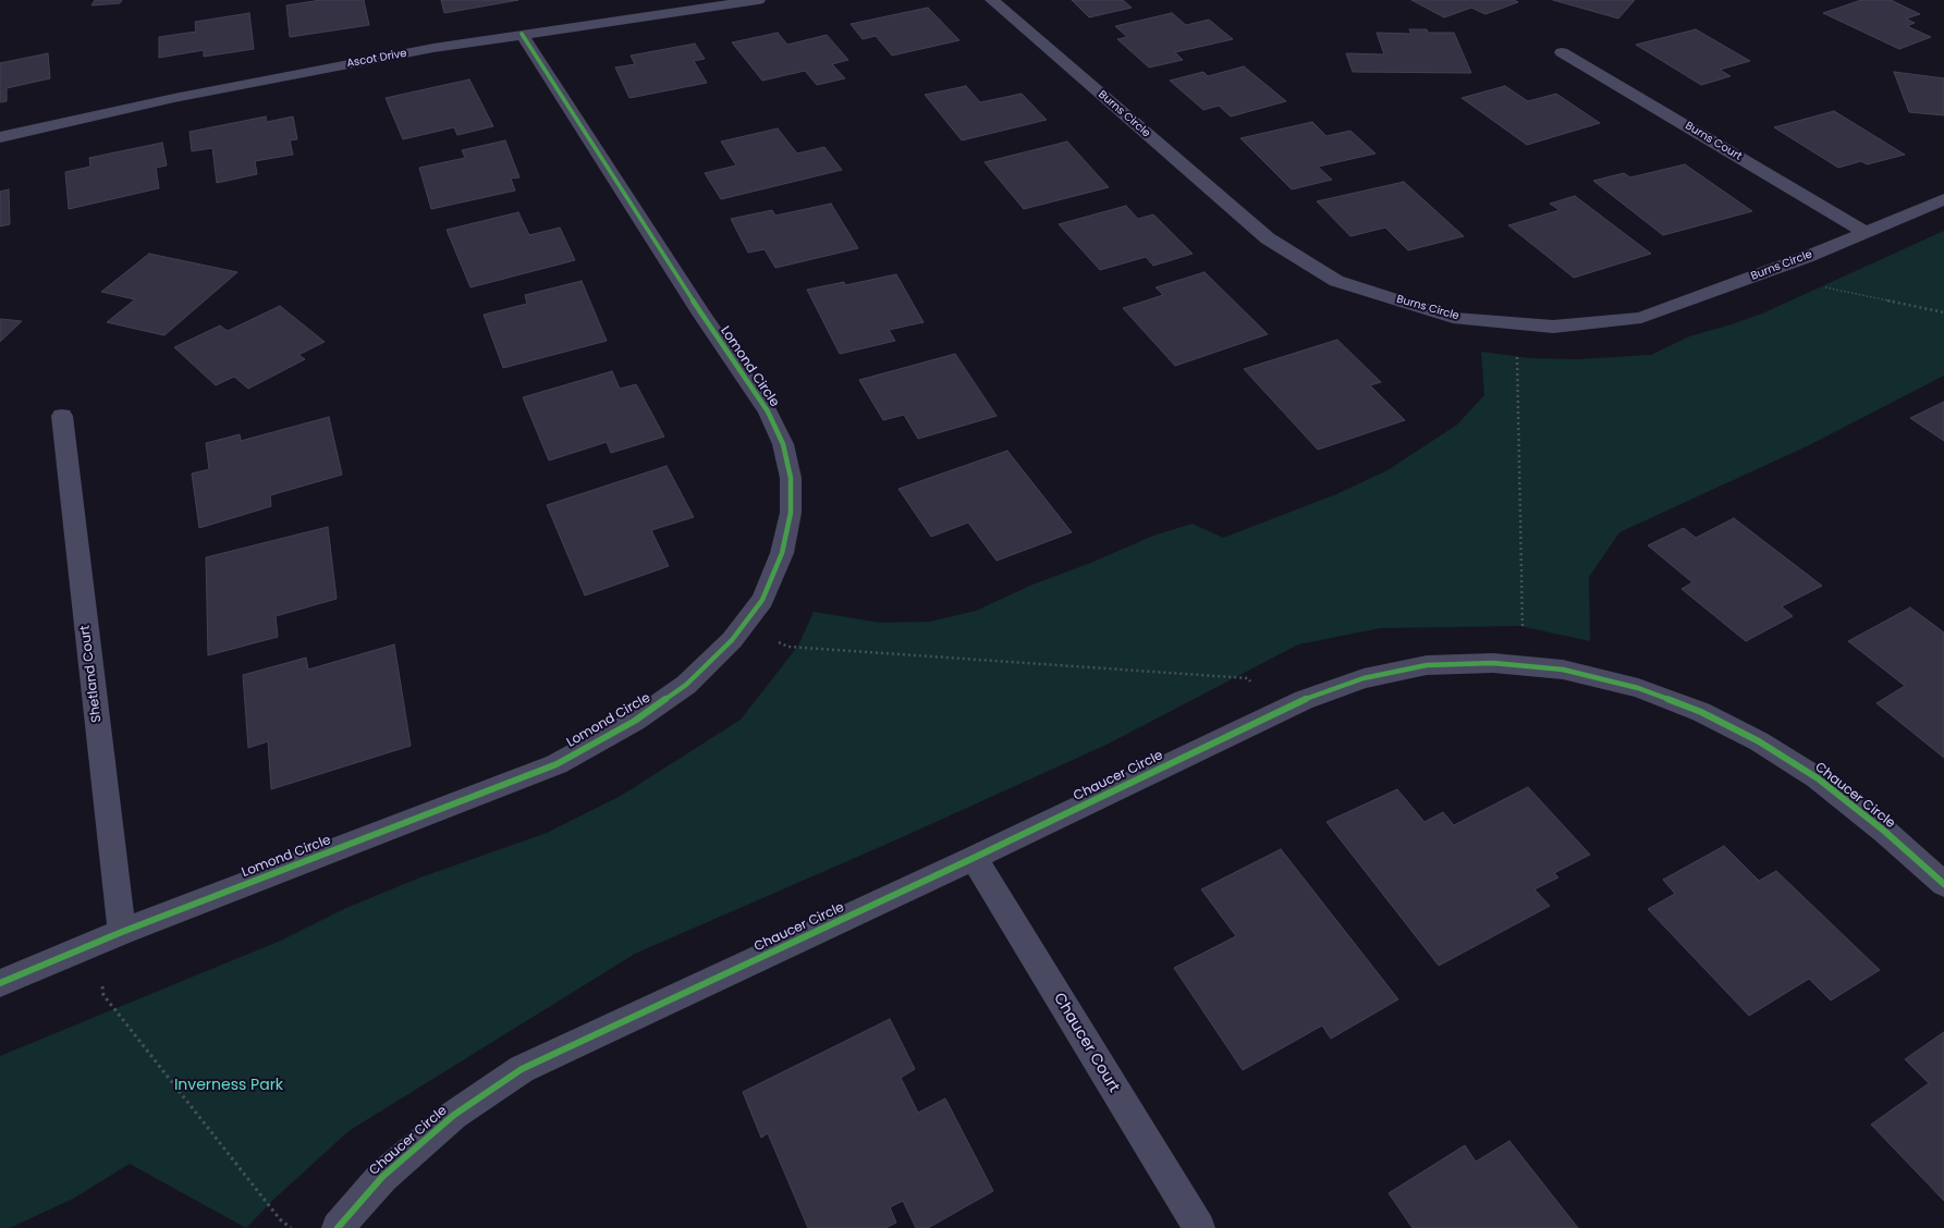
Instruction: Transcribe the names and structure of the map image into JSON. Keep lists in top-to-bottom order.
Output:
{
  "streets": {
    "street": [
      "Ascot Drive",
      "Burns Circle",
      "Burns Court",
      "Lomond Circle",
      "Shetland Court",
      "Chaucer Circle",
      "Chaucer Court"
    ]
  },
  "crossings": [
    ["Ascot Drive", "Lomond Circle"],
    ["Burns Circle", "Burns Court"],
    ["Lomond Circle", "Shetland Court"],
    ["Chaucer Circle", "Chaucer Court"]
  ],
  "parks": ["Inverness Park"]
}
